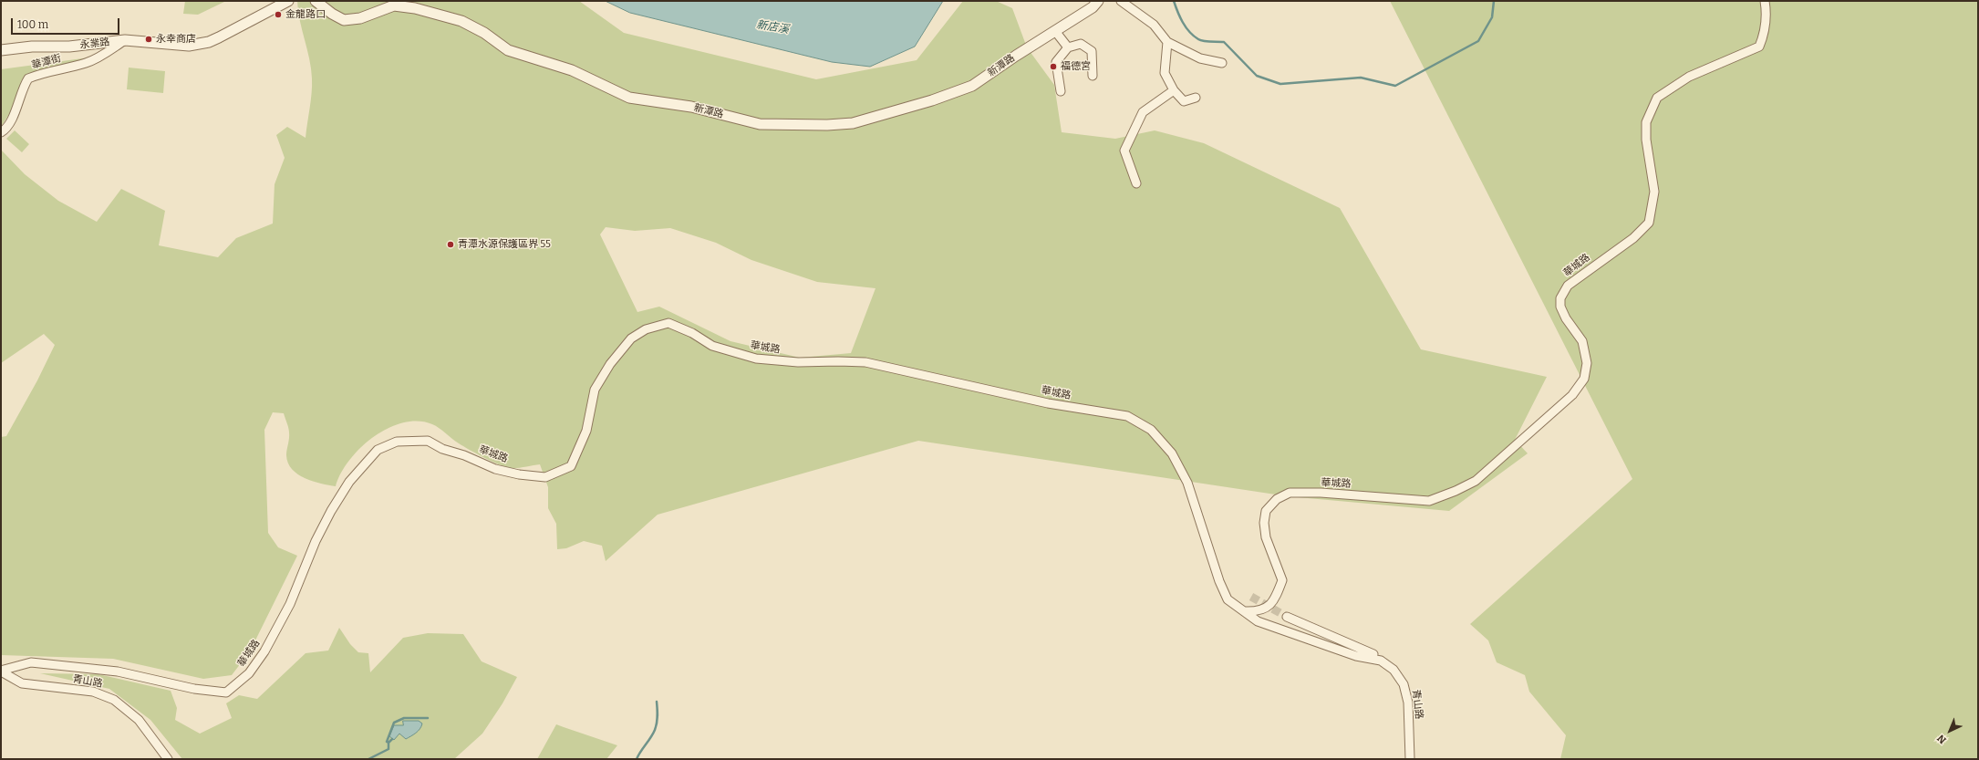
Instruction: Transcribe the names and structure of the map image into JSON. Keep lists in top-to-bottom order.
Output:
{
  "streets": {
    "street": [
      "永業路",
      "華潭街",
      "新潭路",
      "華城路",
      "青山路"
    ]
  },
  "crossings": [
    ["永業路", "華潭街"],
    ["華城路", "青山路"]
  ],
  "water": ["新店溪"],
  "places": [
    "金龍路口",
    "永幸商店",
    "福德宮",
    "青潭水源保護區界 55"
  ],
  "scale_bar": "100 m",
  "north": "bottom left"
}
